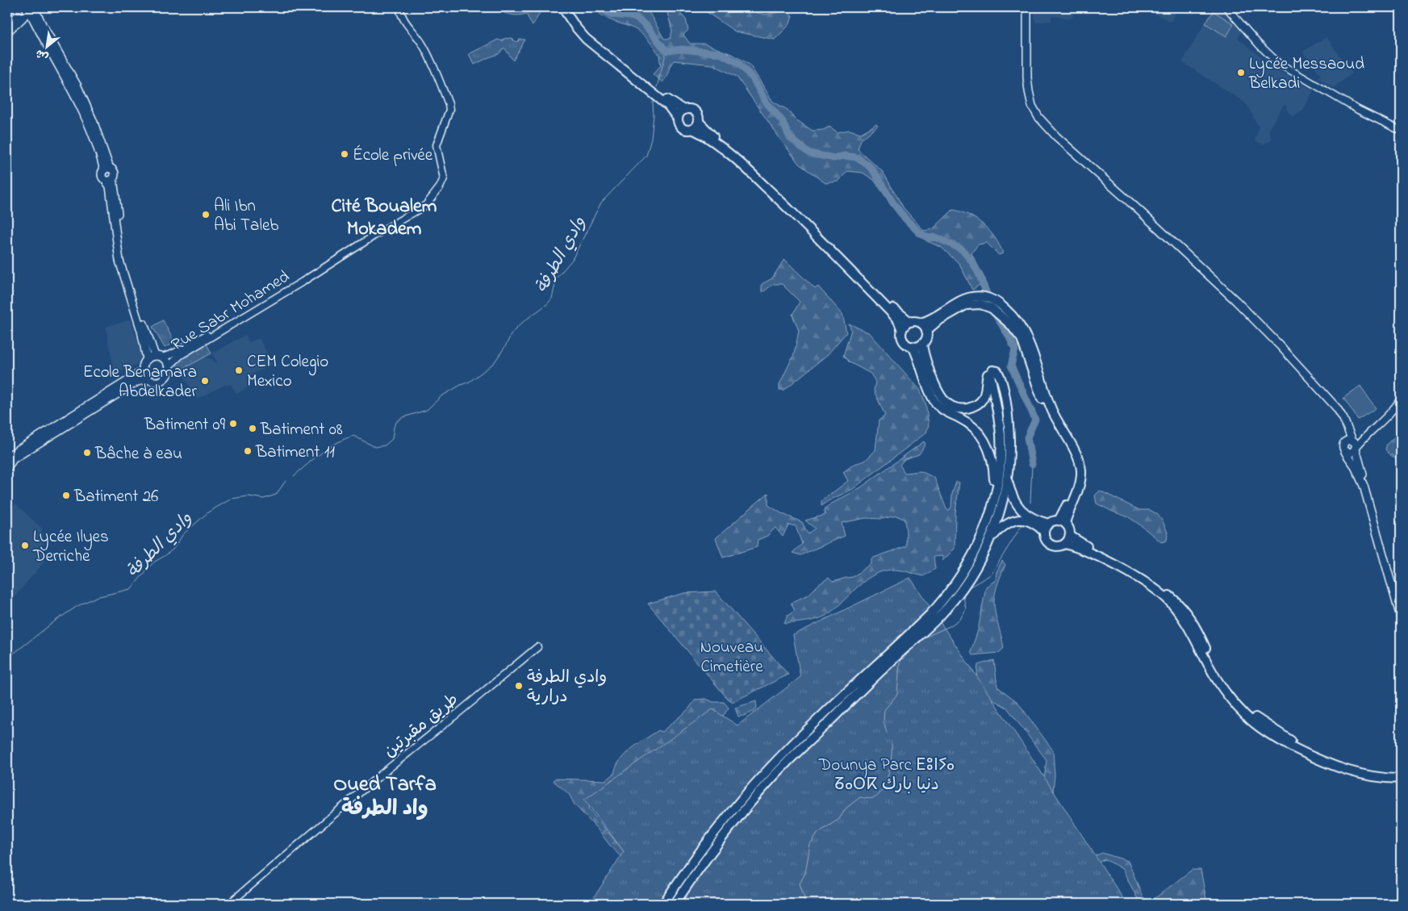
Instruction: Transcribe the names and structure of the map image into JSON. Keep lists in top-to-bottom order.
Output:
{
  "streets": {
    "street": ["Rue Sabr Mohamed", "طريق مقبرتين"]
  },
  "districts": ["Cité Boualem Mokadem", "Oued Tarfa واد الطرفة"],
  "water": ["وادي الطرفة"],
  "parks": ["Nouveau Cimetière", "Dounya Parc ⴹⵓⵏⵢⴰ ⵒⴰⵔⴽ دنيا بارك"],
  "places": [
    "Lycée Messaoud Belkadi",
    "École privée",
    "Ali Ibn Abi Taleb",
    "CEM Colegio Mexico",
    "Ecole Benamara Abdelkader",
    "Batiment 09",
    "Batiment 08",
    "Batiment 11",
    "Bâche à eau",
    "Batiment 26",
    "Lycée Ilyes Derriche",
    "وادي الطرفة درارية"
  ],
  "north": "bottom left"
}
